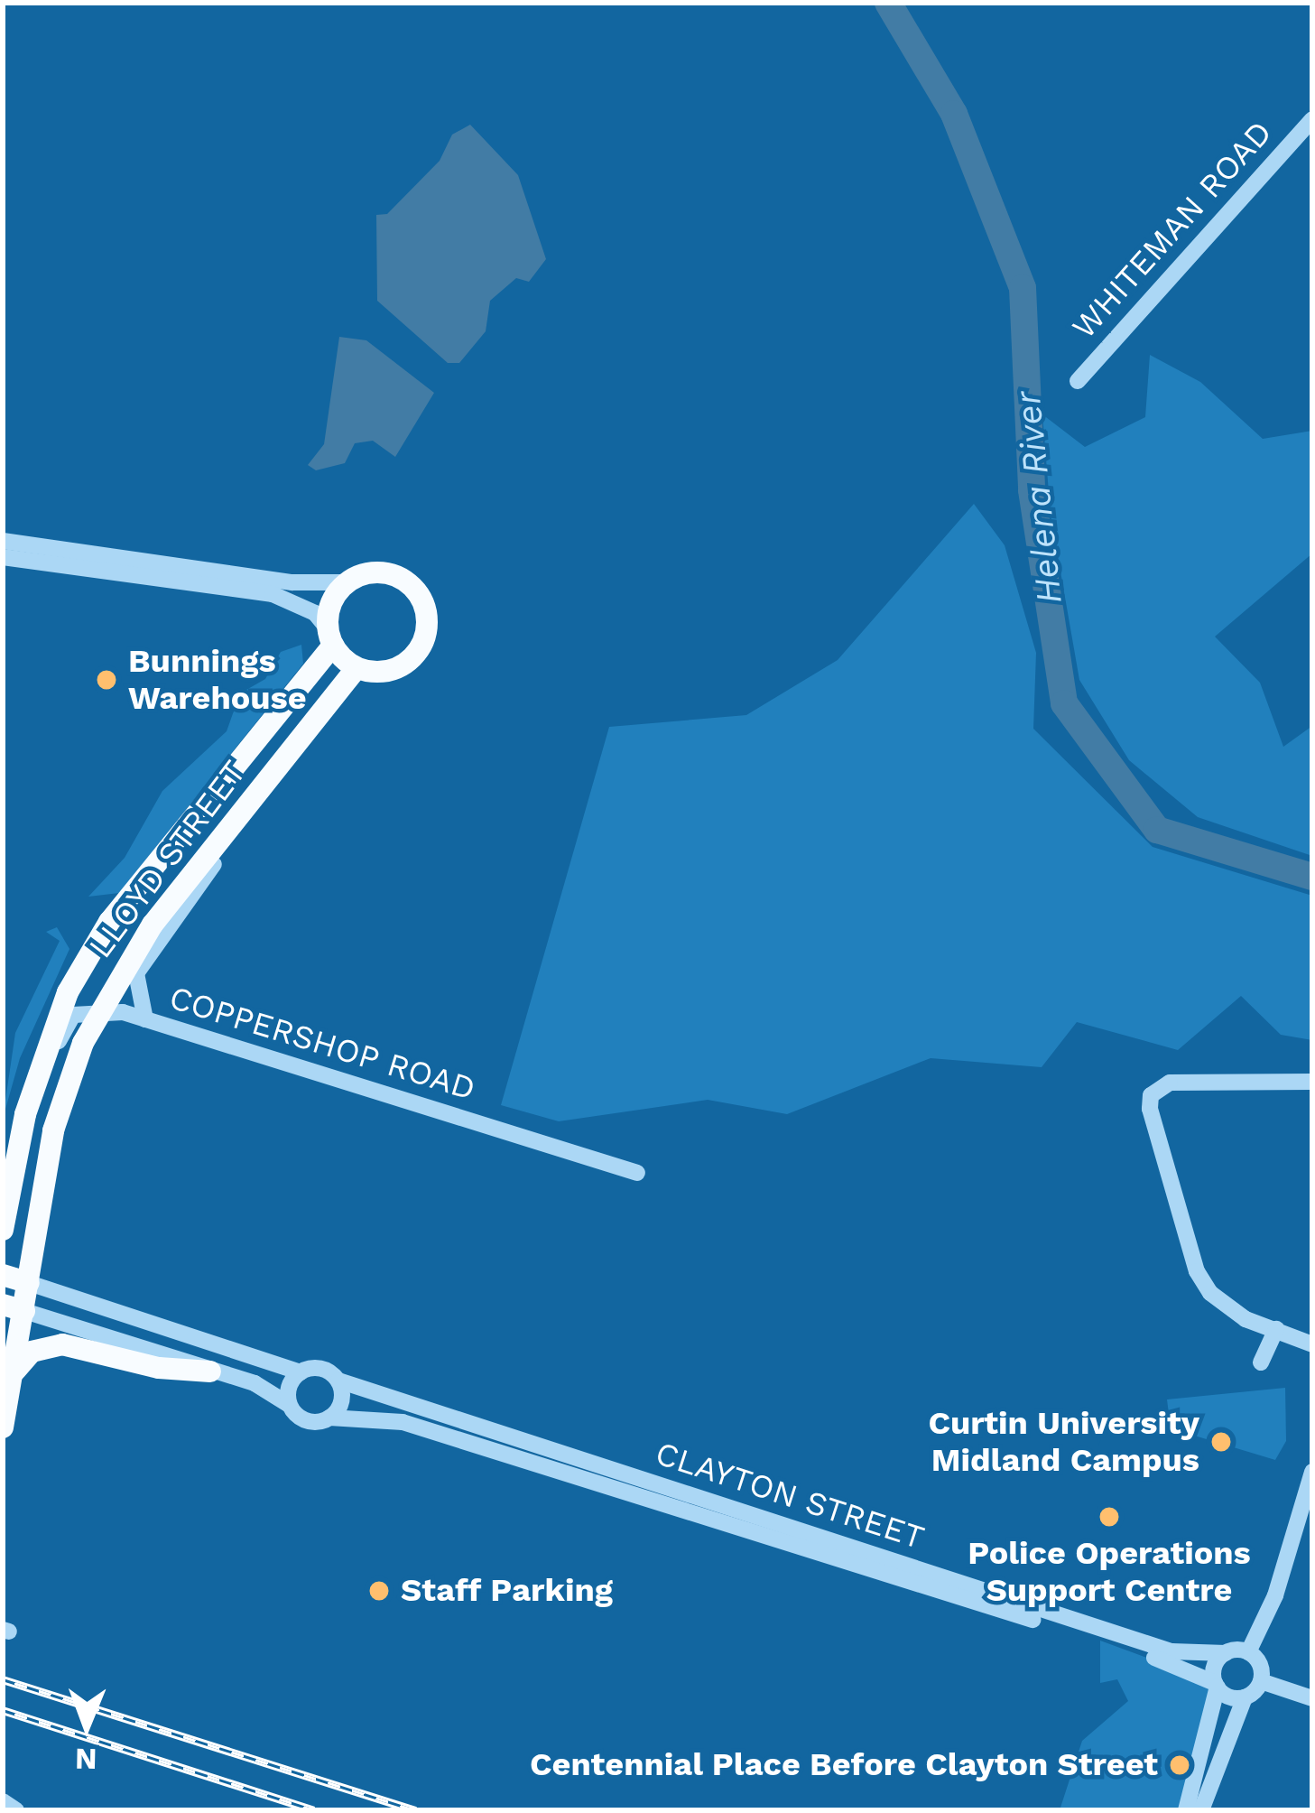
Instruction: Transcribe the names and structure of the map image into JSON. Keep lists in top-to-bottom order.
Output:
{
  "streets": {
    "main road": ["LLOYD STREET"],
    "street": ["WHITEMAN ROAD", "COPPERSHOP ROAD", "CLAYTON STREET"]
  },
  "crossings": [
    ["LLOYD STREET", "COPPERSHOP ROAD"]
  ],
  "water": ["Helena River"],
  "places": [
    "Bunnings Warehouse",
    "Curtin University Midland Campus",
    "Police Operations Support Centre",
    "Staff Parking",
    "Centennial Place Before Clayton Street"
  ],
  "north": "bottom"
}
